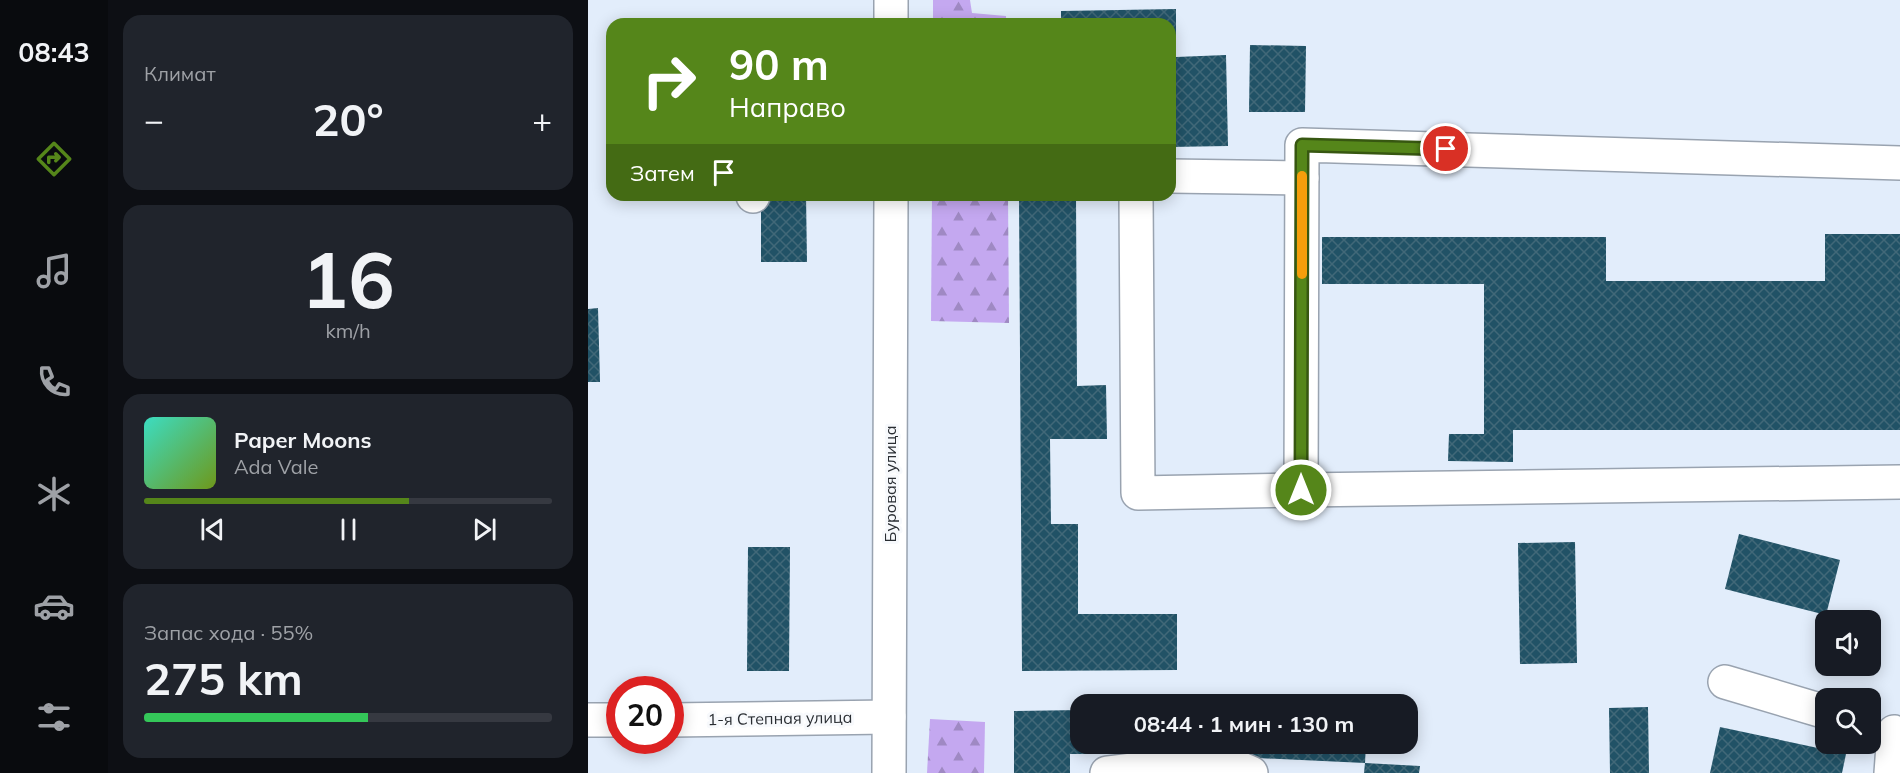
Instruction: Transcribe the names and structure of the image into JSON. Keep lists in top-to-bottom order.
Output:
{
  "streets": {
    "main road": ["Буровая улица", "1-я Степная улица"]
  },
  "crossings": [
    ["Буровая улица", "1-я Степная улица"]
  ],
  "page": {
    "tabs": "08:43",
    "tile": [
      "Климат",
      ["16", "km/h"],
      ["Запас хода · 55%", "275 km"]
    ],
    "turn": ["90 m", "Направо"],
    "heat": ["−", "20°", "+"],
    "then": "Затем",
    "song": ["Paper Moons", "Ada Vale"],
    "limit": "20",
    "trip": "08:44 · 1 мин · 130 m"
  }
}
